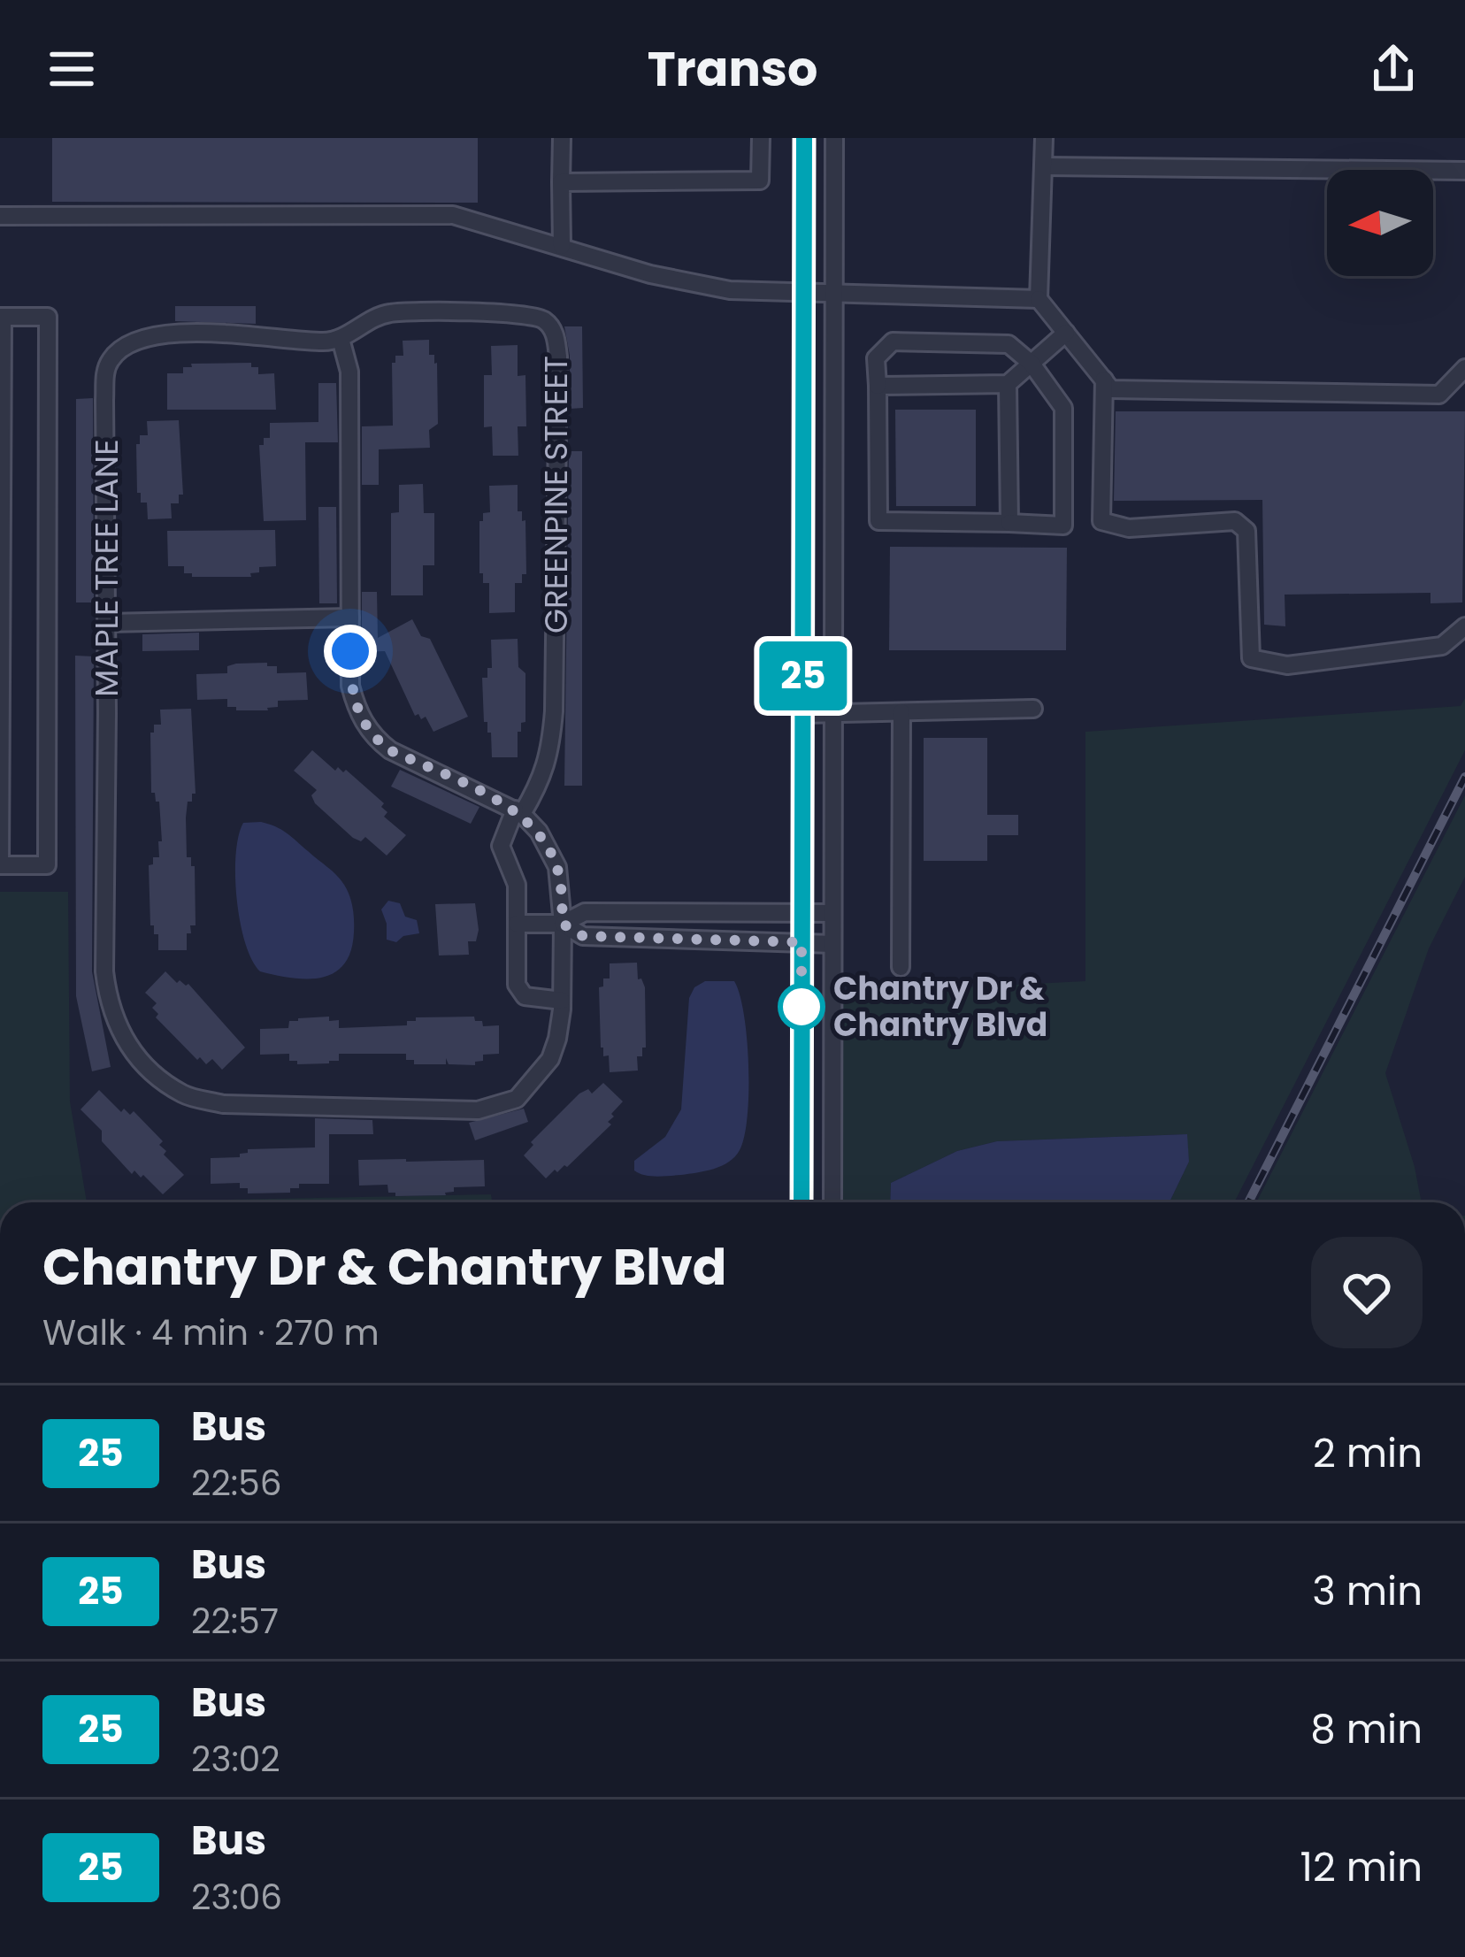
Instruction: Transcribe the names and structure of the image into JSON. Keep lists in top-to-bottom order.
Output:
{
  "streets": {
    "street": ["GREENPINE STREET", "MAPLE TREE LANE"]
  },
  "crossings": [
    ["GREENPINE STREET", "MAPLE TREE LANE"]
  ],
  "places": ["Chantry Dr & Chantry Blvd"],
  "lines": ["bus line 25"],
  "north": "left",
  "page": {
    "header": "Transo",
    "on_map": "25",
    "heading": ["Chantry Dr & Chantry Blvd", "Walk · 4 min · 270 m"],
    "list": [
      {
        "mark": "25",
        "name": "Bus",
        "note": "22:56",
        "value": "2 min"
      },
      {
        "mark": "25",
        "name": "Bus",
        "note": "22:57",
        "value": "3 min"
      },
      {
        "mark": "25",
        "name": "Bus",
        "note": "23:02",
        "value": "8 min"
      },
      {
        "mark": "25",
        "name": "Bus",
        "note": "23:06",
        "value": "12 min"
      }
    ]
  }
}
